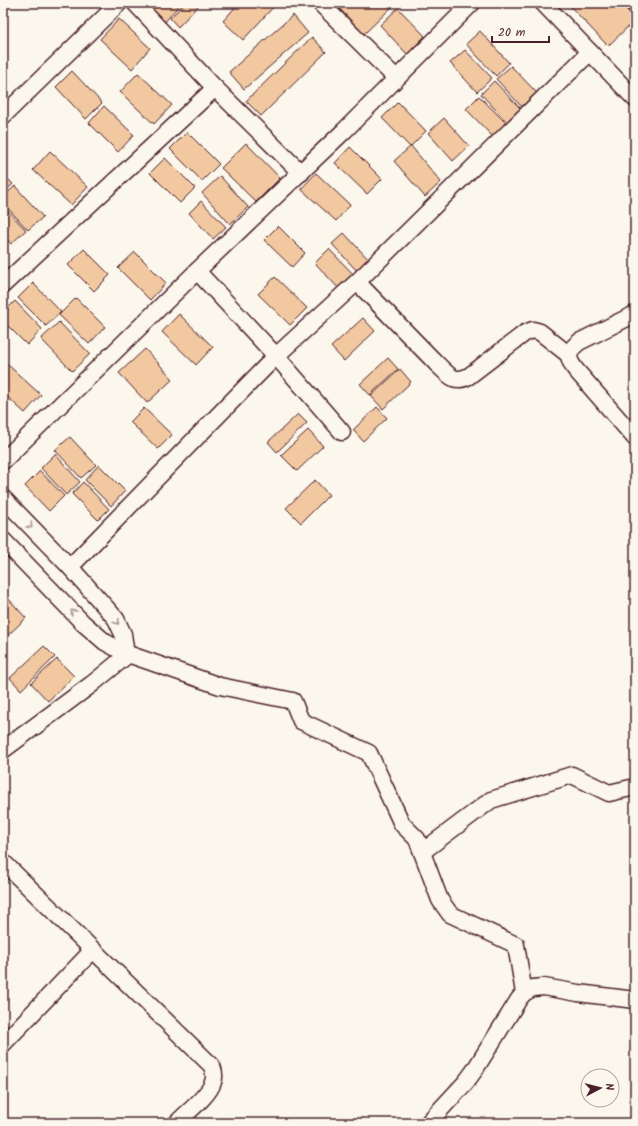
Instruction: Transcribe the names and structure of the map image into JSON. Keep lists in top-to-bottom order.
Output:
{
  "scale_bar": "20 m",
  "north": "right"
}
